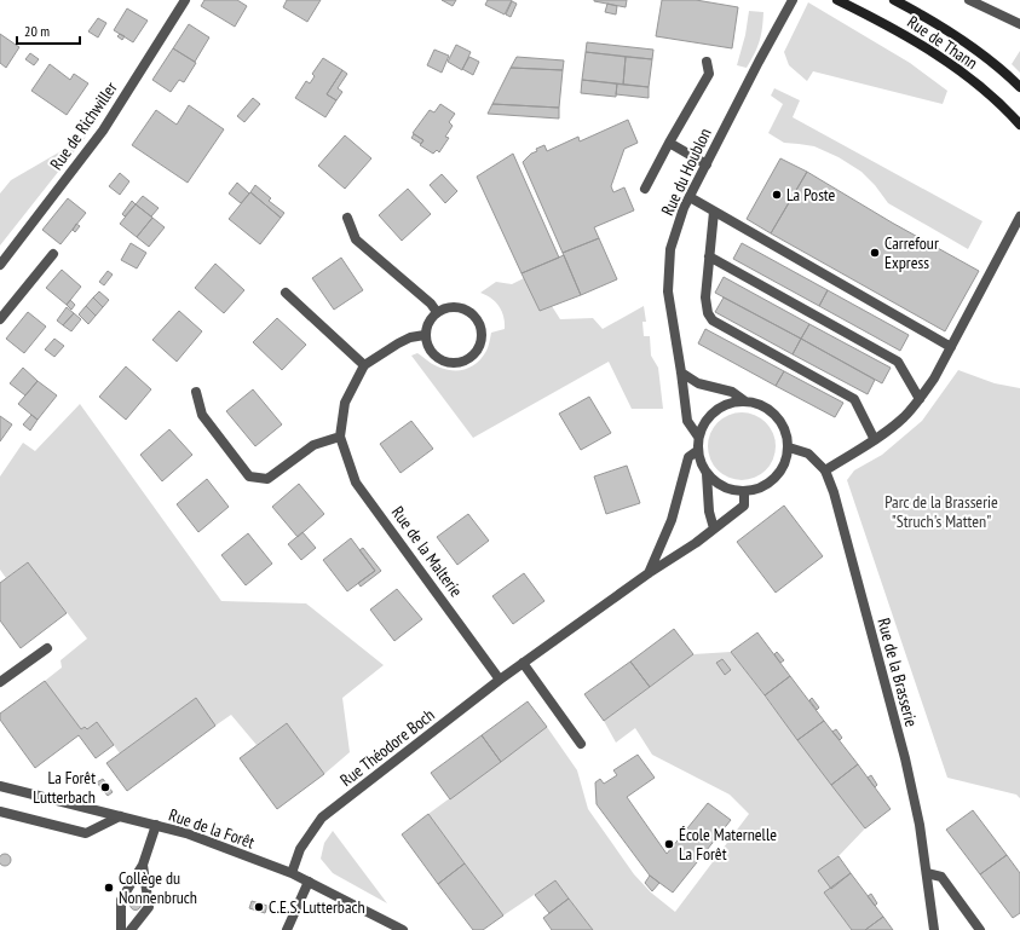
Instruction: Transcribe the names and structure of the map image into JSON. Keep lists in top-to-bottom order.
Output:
{
  "streets": {
    "main road": ["Rue de Thann"],
    "street": [
      "Rue de Richwiller",
      "Rue du Houblon",
      "Rue de la Malterie",
      "Rue de la Brasserie",
      "Rue Théodore Boch",
      "Rue de la Forêt"
    ]
  },
  "crossings": [
    ["Rue du Houblon", "Rue de la Brasserie"],
    ["Rue du Houblon", "Rue Théodore Boch"],
    ["Rue de la Malterie", "Rue Théodore Boch"],
    ["Rue de la Brasserie", "Rue Théodore Boch"],
    ["Rue Théodore Boch", "Rue de la Forêt"]
  ],
  "parks": ["Parc de la Brasserie \"Struch's Matten\""],
  "places": [
    "La Poste",
    "Carrefour Express",
    "La Forêt Lutterbach",
    "École Maternelle La Forêt",
    "Collège du Nonnenbruch",
    "C.E.S. Lutterbach"
  ],
  "scale_bar": "20 m"
}
